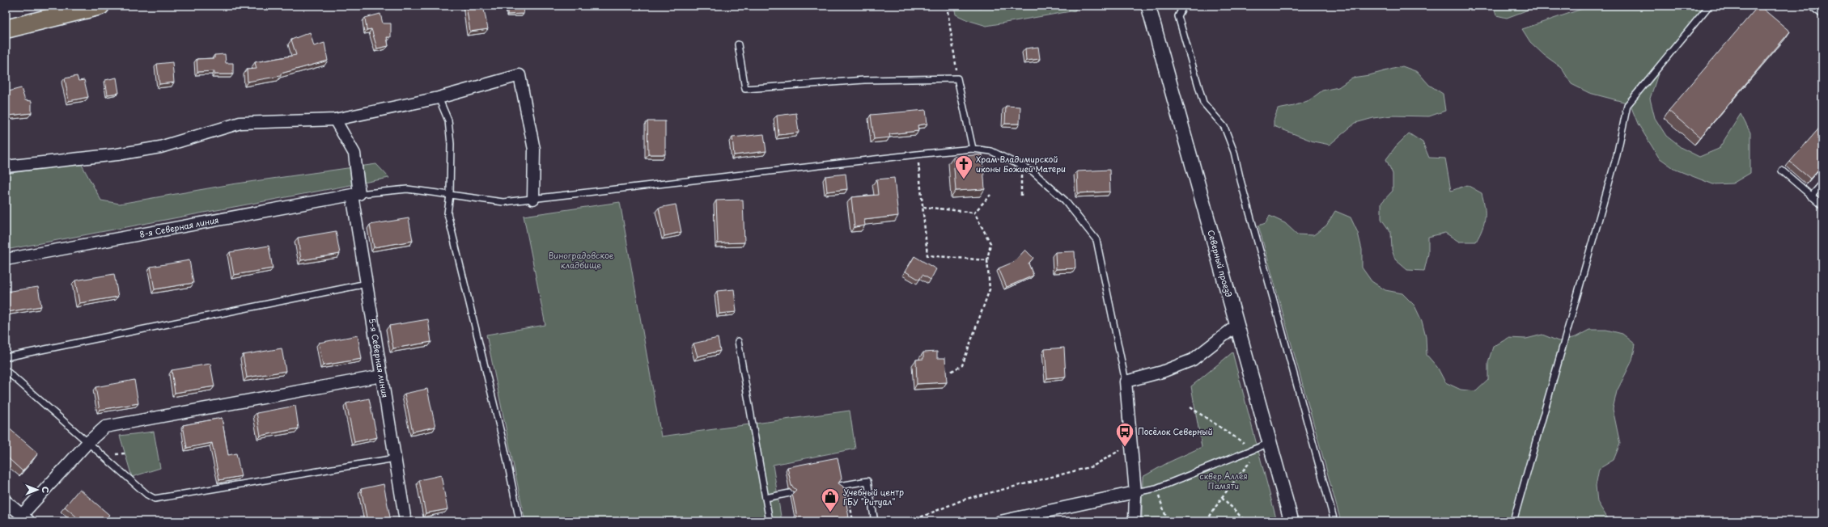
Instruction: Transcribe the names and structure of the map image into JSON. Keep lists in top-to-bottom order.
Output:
{
  "streets": {
    "street": ["8-я Северная линия", "Северный проезд", "5-я Северная линия"]
  },
  "crossings": [
    ["8-я Северная линия", "5-я Северная линия"]
  ],
  "parks": ["Виноградовское кладбище", "сквер Аллея Памяти"],
  "places": {
    "church": ["Храм Владимирской иконы Божией Матери"],
    "bus stop": ["Посёлок Северный"],
    "shop": ["Учебный центр ГБУ \"Ритуал\""]
  },
  "north": "right"
}
